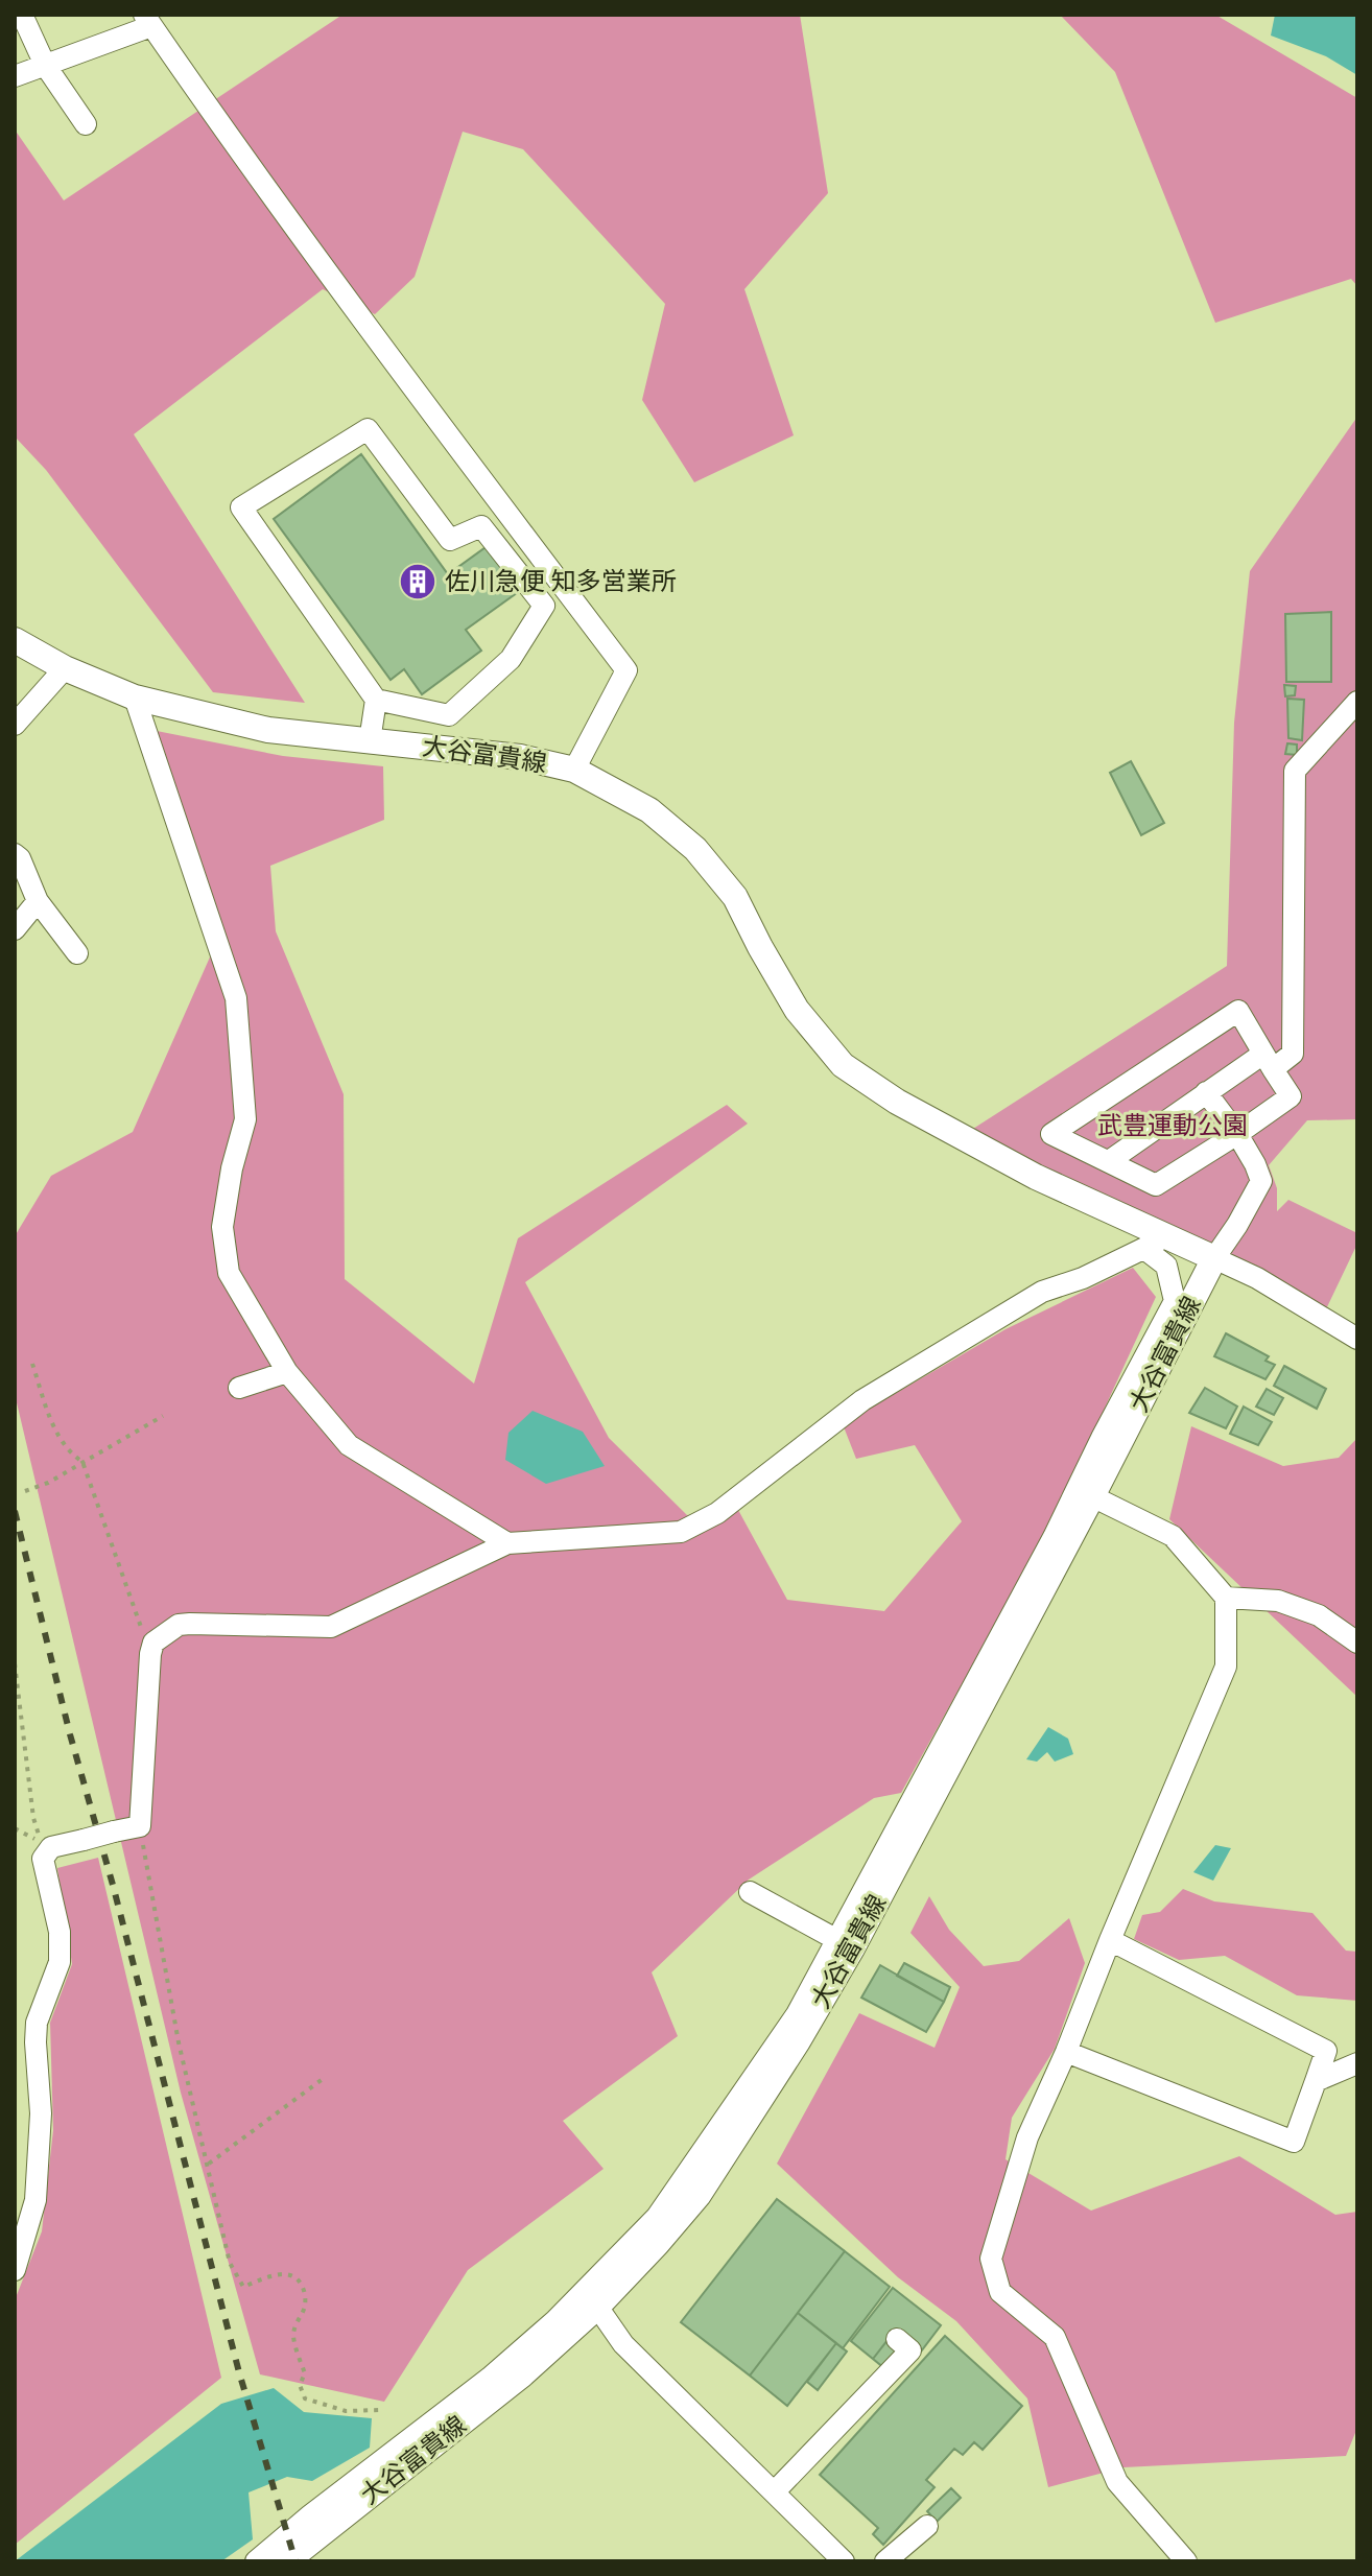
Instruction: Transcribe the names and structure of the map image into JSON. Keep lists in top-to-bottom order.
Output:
{
  "streets": {
    "main road": ["大谷富貴線"]
  },
  "parks": ["武豊運動公園"],
  "places": {
    "building": ["佐川急便 知多営業所"]
  }
}
